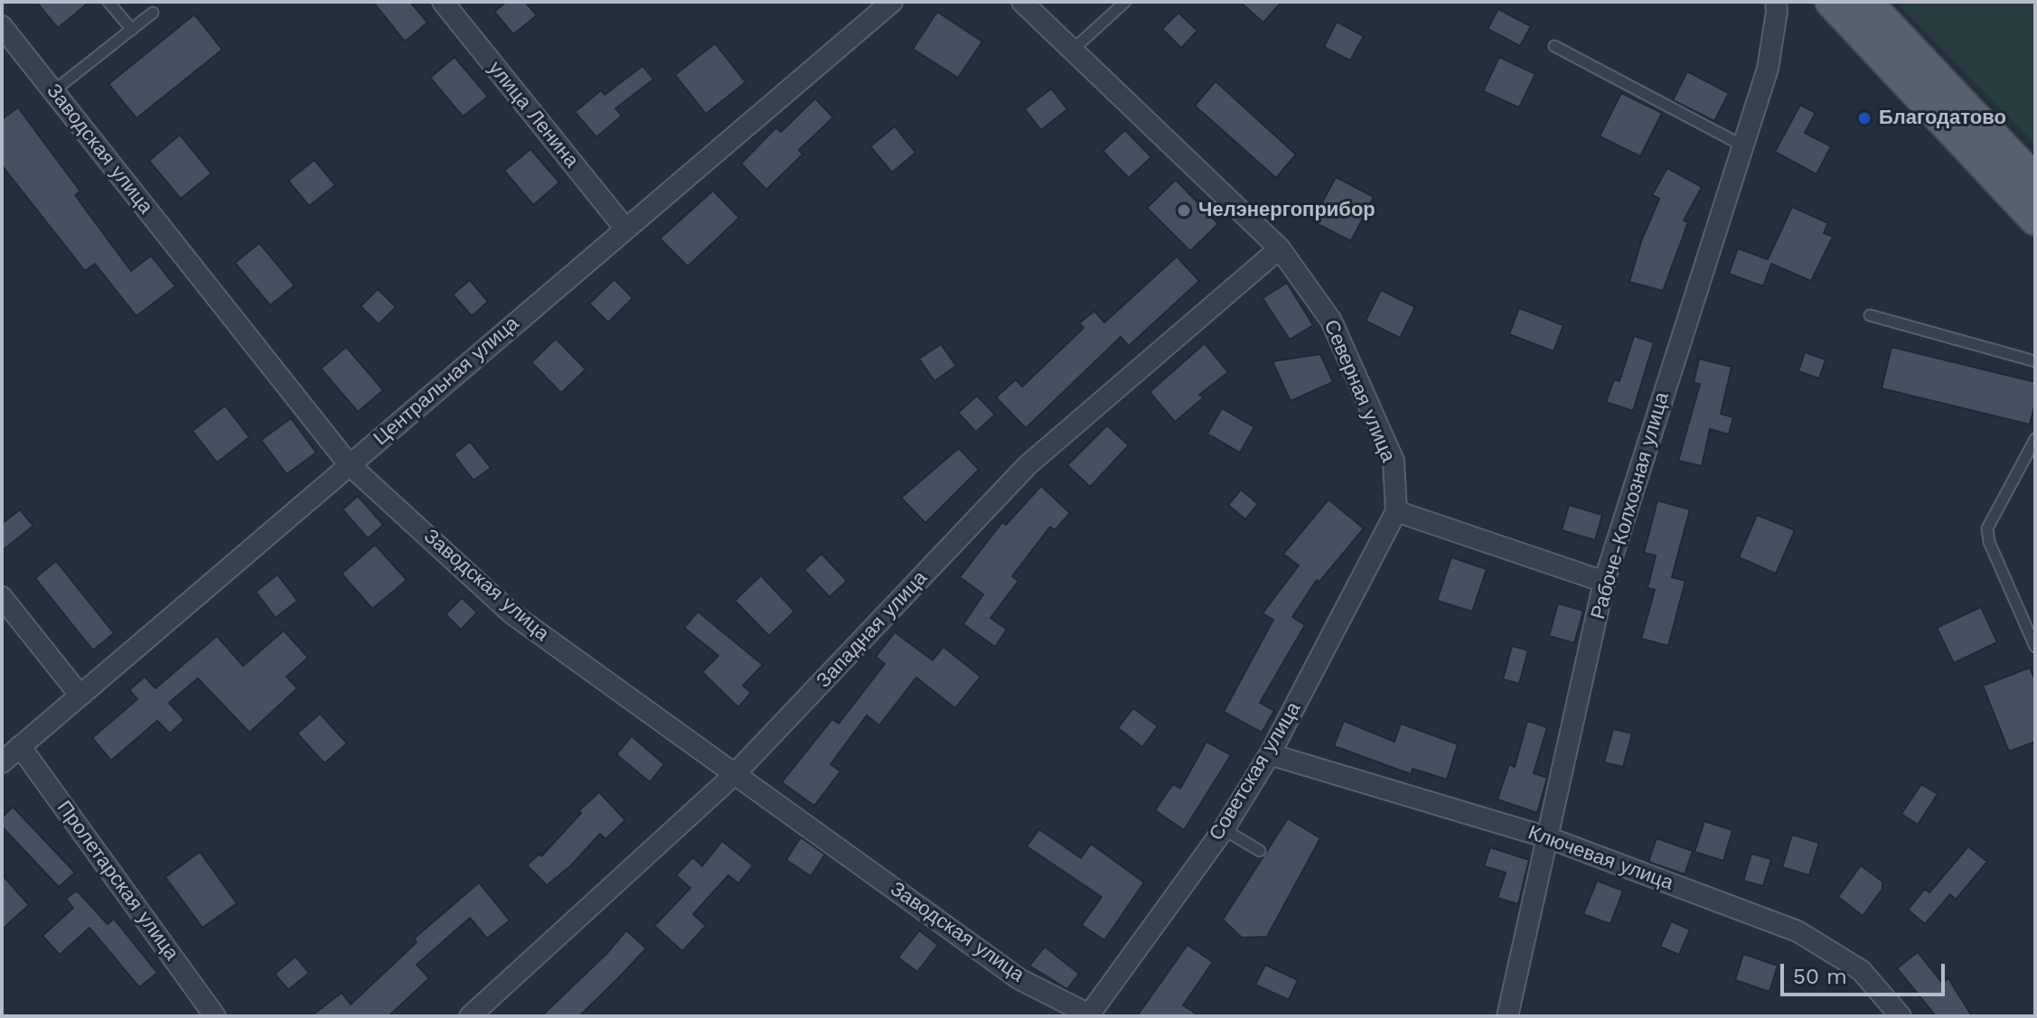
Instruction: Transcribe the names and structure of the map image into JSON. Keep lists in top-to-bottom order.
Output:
{
  "streets": {
    "street": [
      "улица Ленина",
      "Заводская улица",
      "Центральная улица",
      "Северная улица",
      "Рабоче-Колхозная улица",
      "Западная улица",
      "Советская улица",
      "Ключевая улица",
      "Пролетарская улица"
    ]
  },
  "crossings": [
    ["улица Ленина", "Центральная улица"],
    ["Заводская улица", "Центральная улица"],
    ["Заводская улица", "Западная улица"],
    ["Заводская улица", "Советская улица"],
    ["Центральная улица", "Пролетарская улица"],
    ["Северная улица", "Западная улица"],
    ["Северная улица", "Советская улица"],
    ["Рабоче-Колхозная улица", "Ключевая улица"],
    ["Советская улица", "Ключевая улица"]
  ],
  "places": ["Благодатово", "Челэнергоприбор"],
  "scale_bar": "50 m"
}
